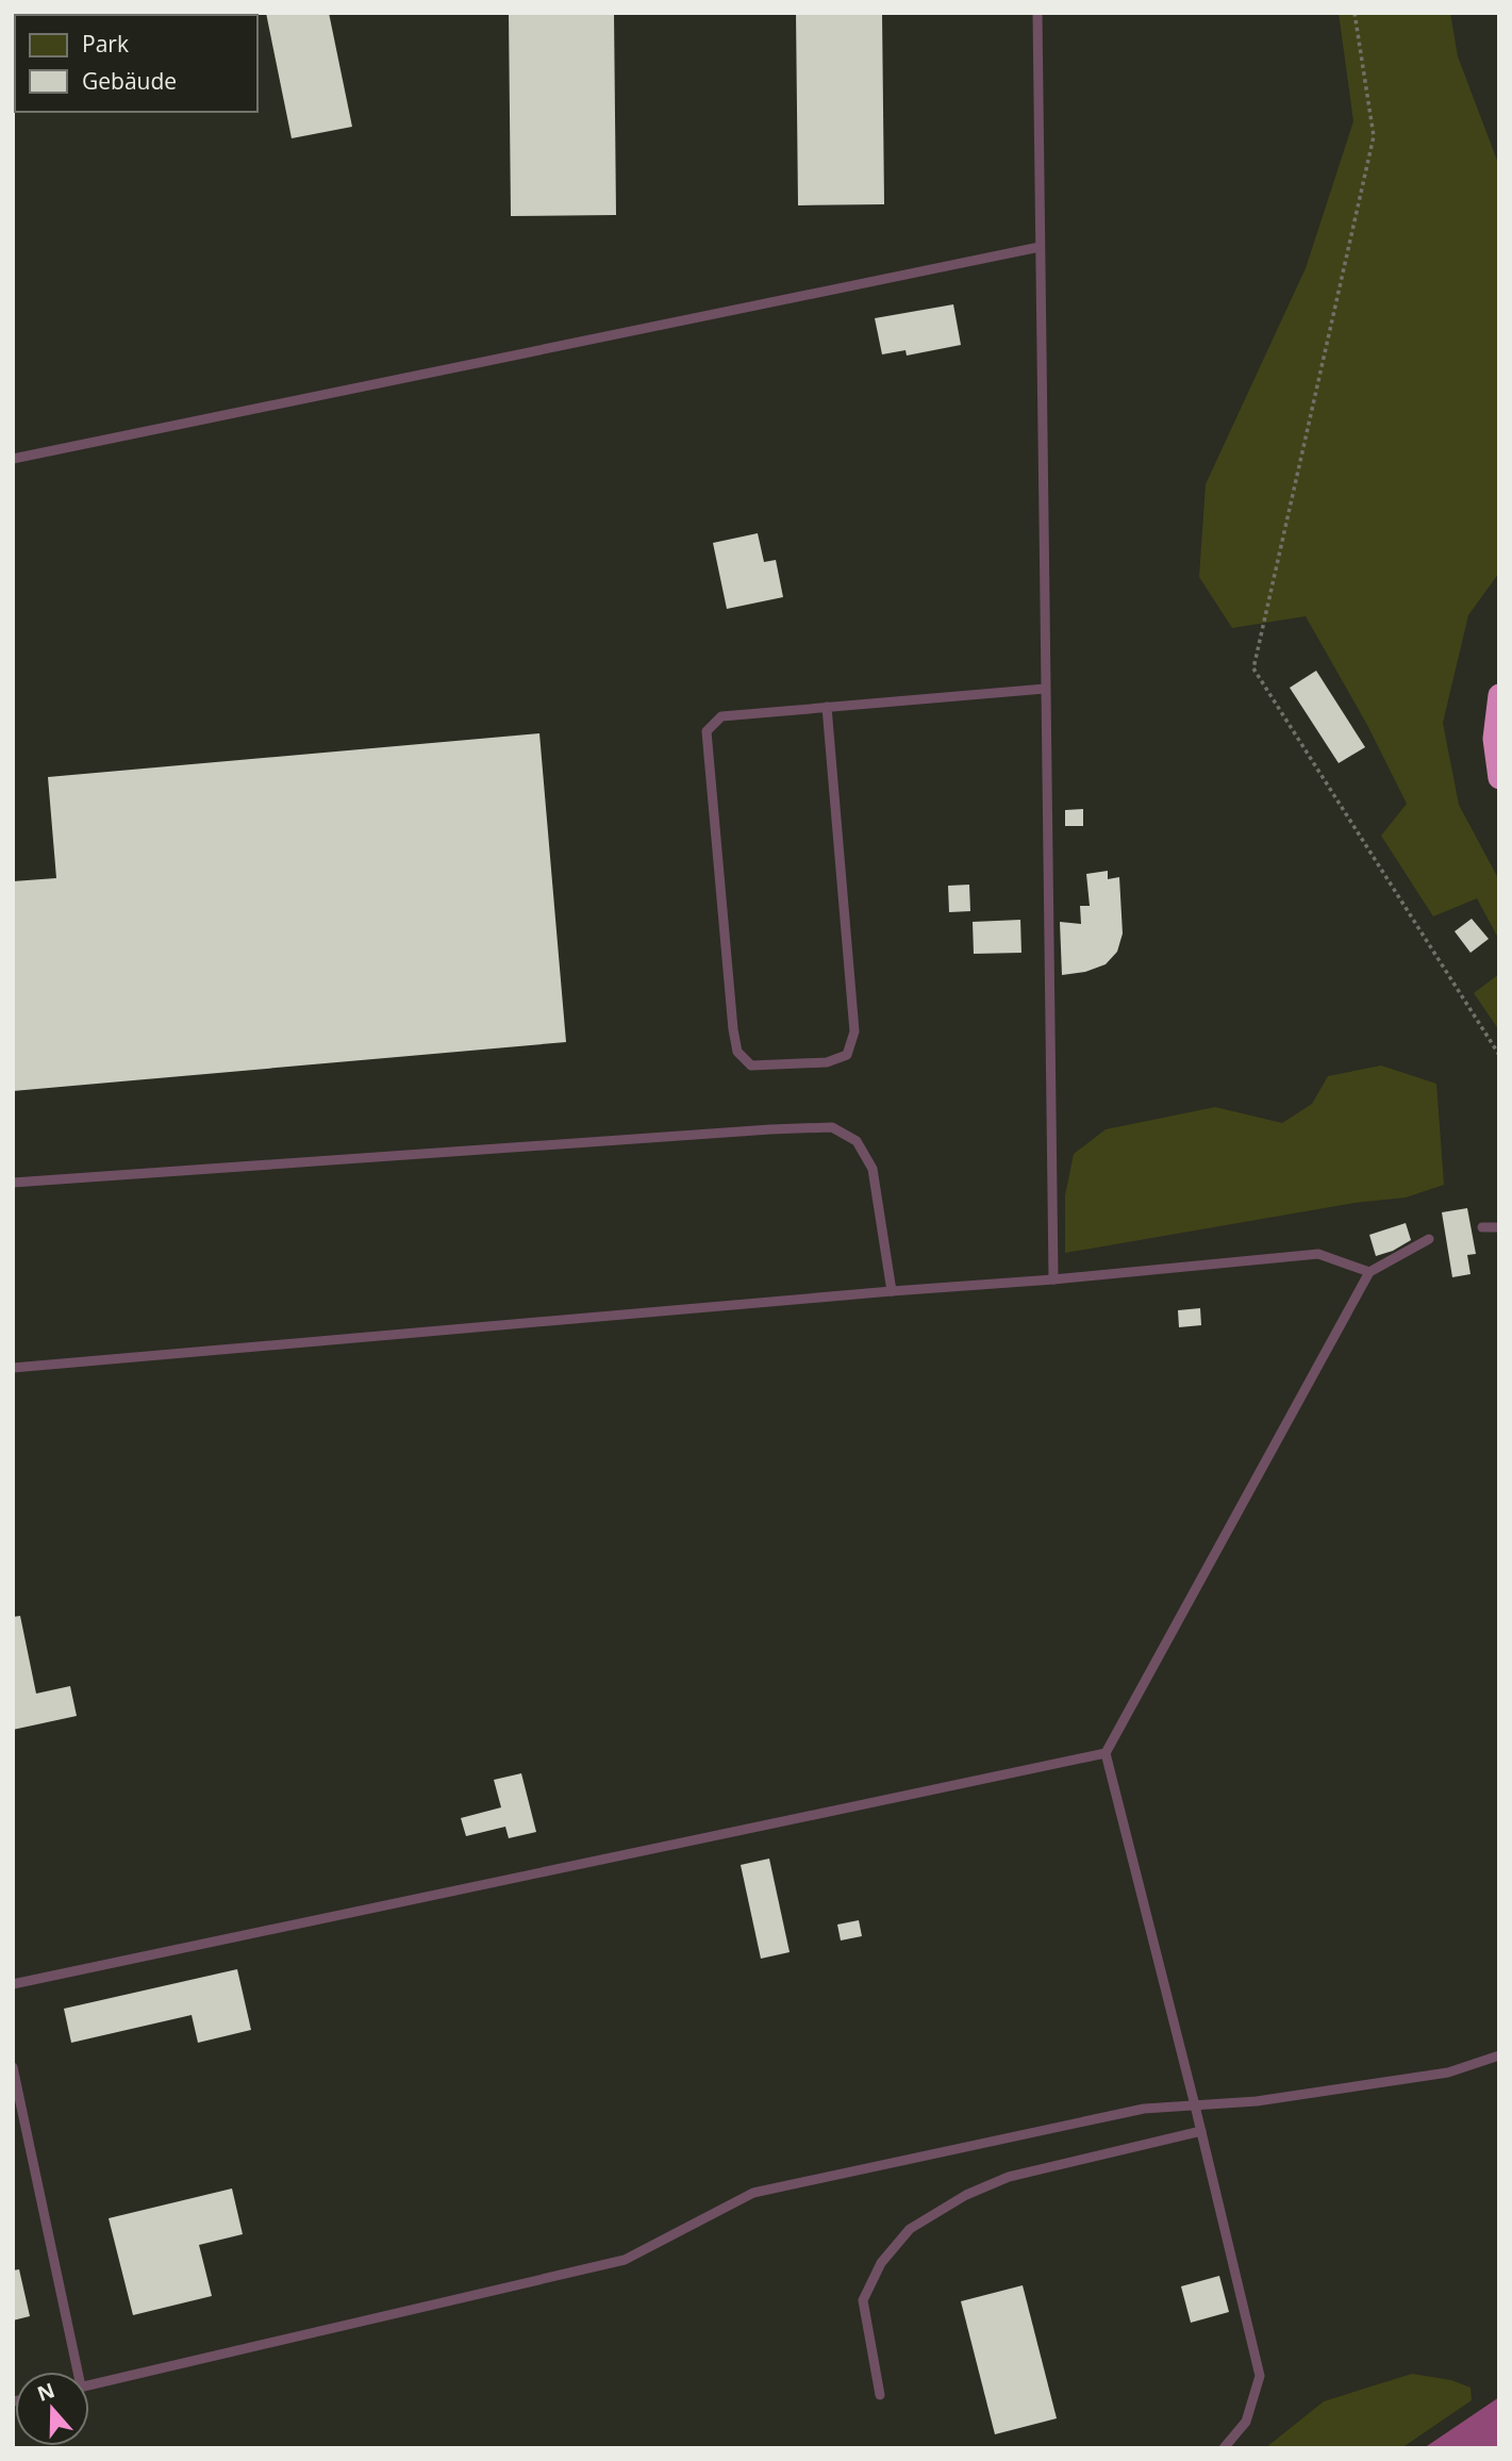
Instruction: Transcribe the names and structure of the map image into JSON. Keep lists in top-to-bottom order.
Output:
{
  "legend": ["Park", "Gebäude"],
  "north": "top"
}
